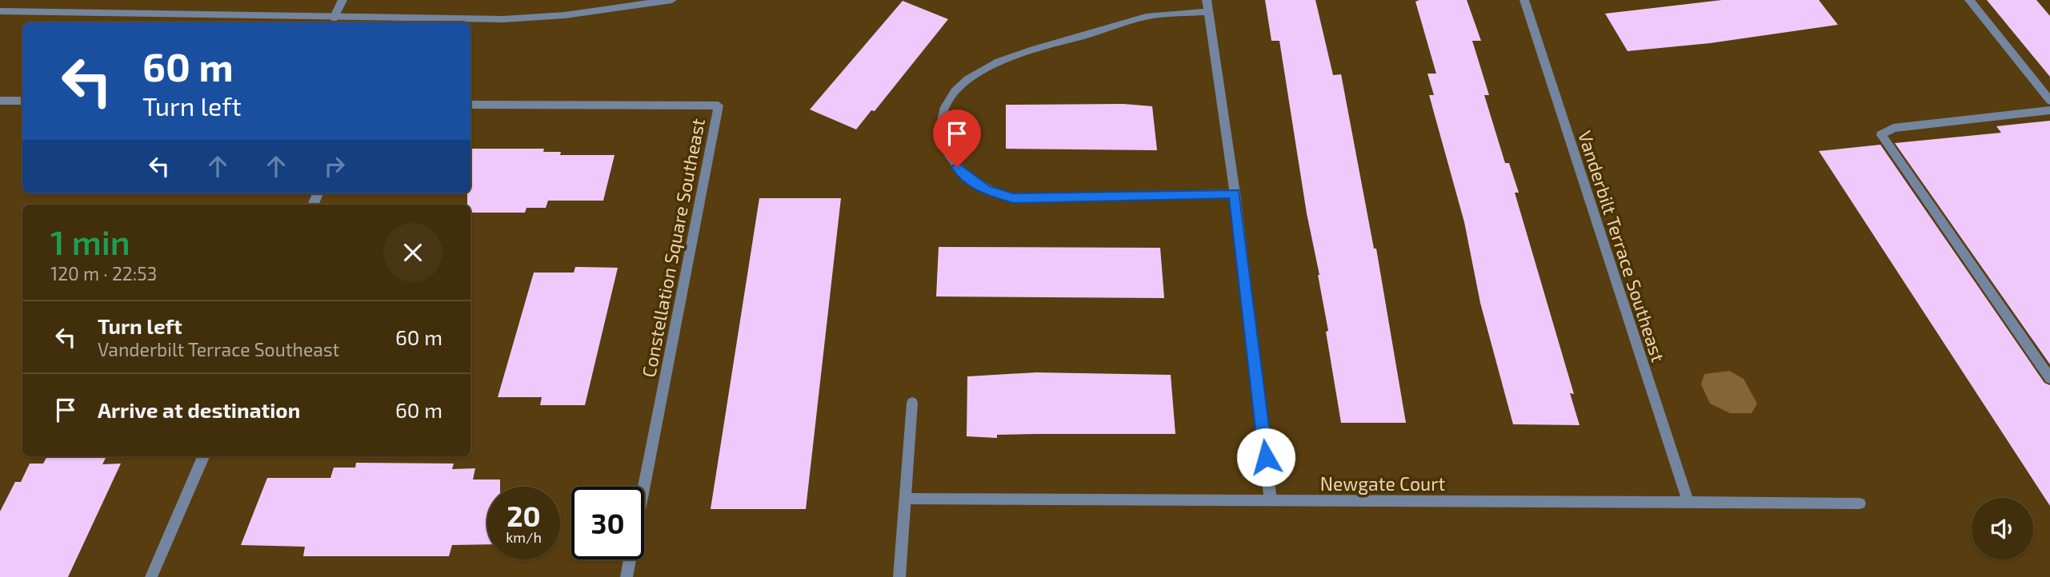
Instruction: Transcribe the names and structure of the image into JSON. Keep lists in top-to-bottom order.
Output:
{
  "streets": {
    "street": ["Vanderbilt Terrace Southeast", "Constellation Square Southeast", "Newgate Court"]
  },
  "crossings": [
    ["Vanderbilt Terrace Southeast", "Newgate Court"]
  ],
  "page": {
    "turn": ["60 m", "Turn left"],
    "heading": ["1 min", "120 m · 22:53"],
    "list": [
      {
        "name": "Turn left",
        "note": "Vanderbilt Terrace Southeast",
        "value": "60 m"
      },
      {
        "name": "Arrive at destination",
        "value": "60 m"
      }
    ],
    "speed": "20 km/h",
    "limit": "30"
  }
}
